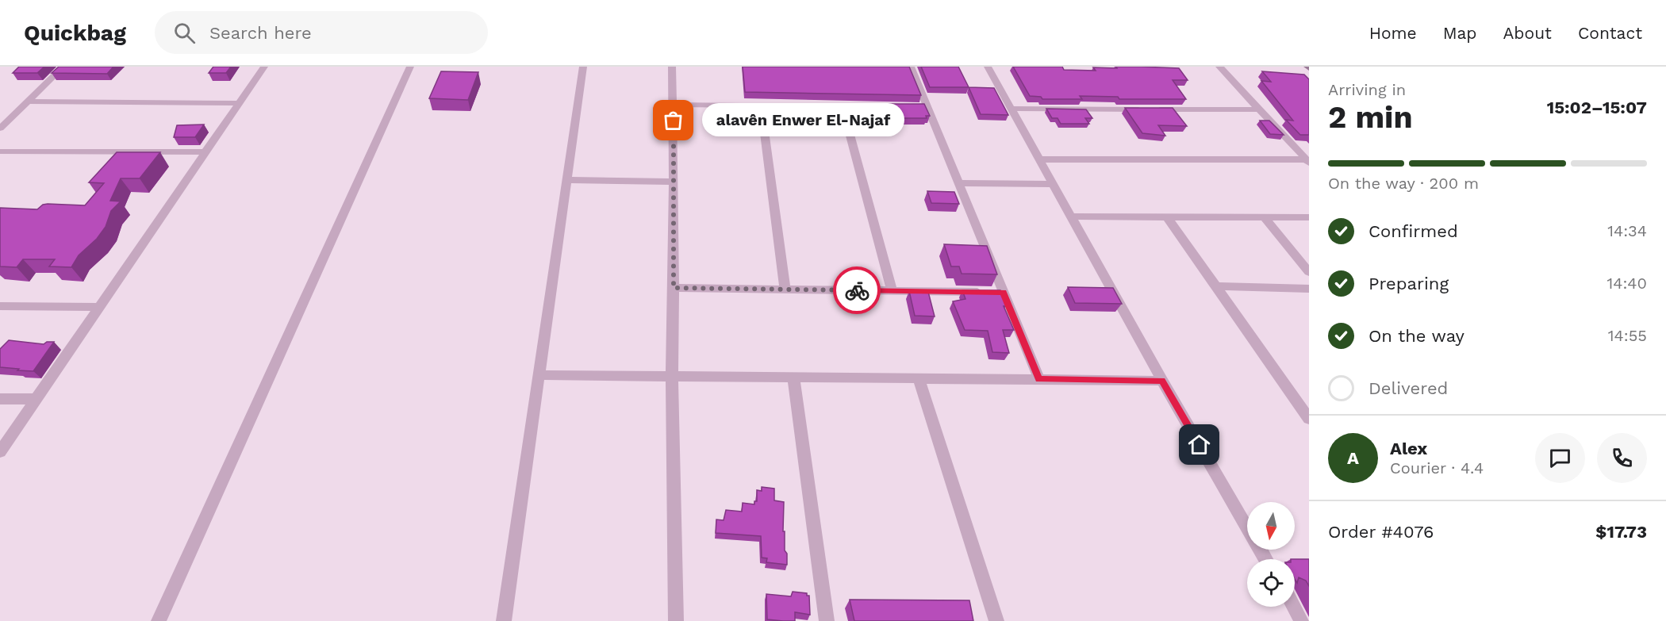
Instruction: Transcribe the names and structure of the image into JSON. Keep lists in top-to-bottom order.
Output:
{
  "places": ["alavên Enwer El-Najaf"],
  "north": "bottom",
  "page": {
    "header": "Quickbag",
    "search": "Search here",
    "nav": [
      "Home",
      "Map",
      "About",
      "Contact"
    ],
    "heading": ["2 min", "Arriving in", "15:02–15:07"],
    "panel": [
      "Alex",
      "Courier · 4.4",
      "Order #4076",
      "$17.73"
    ],
    "bubble": "alavên Enwer El-Najaf",
    "bar": "On the way · 200 m",
    "list": [
      ["Confirmed", "14:34"],
      ["Preparing", "14:40"],
      ["On the way", "14:55"],
      "Delivered"
    ],
    "round": "A"
  }
}
